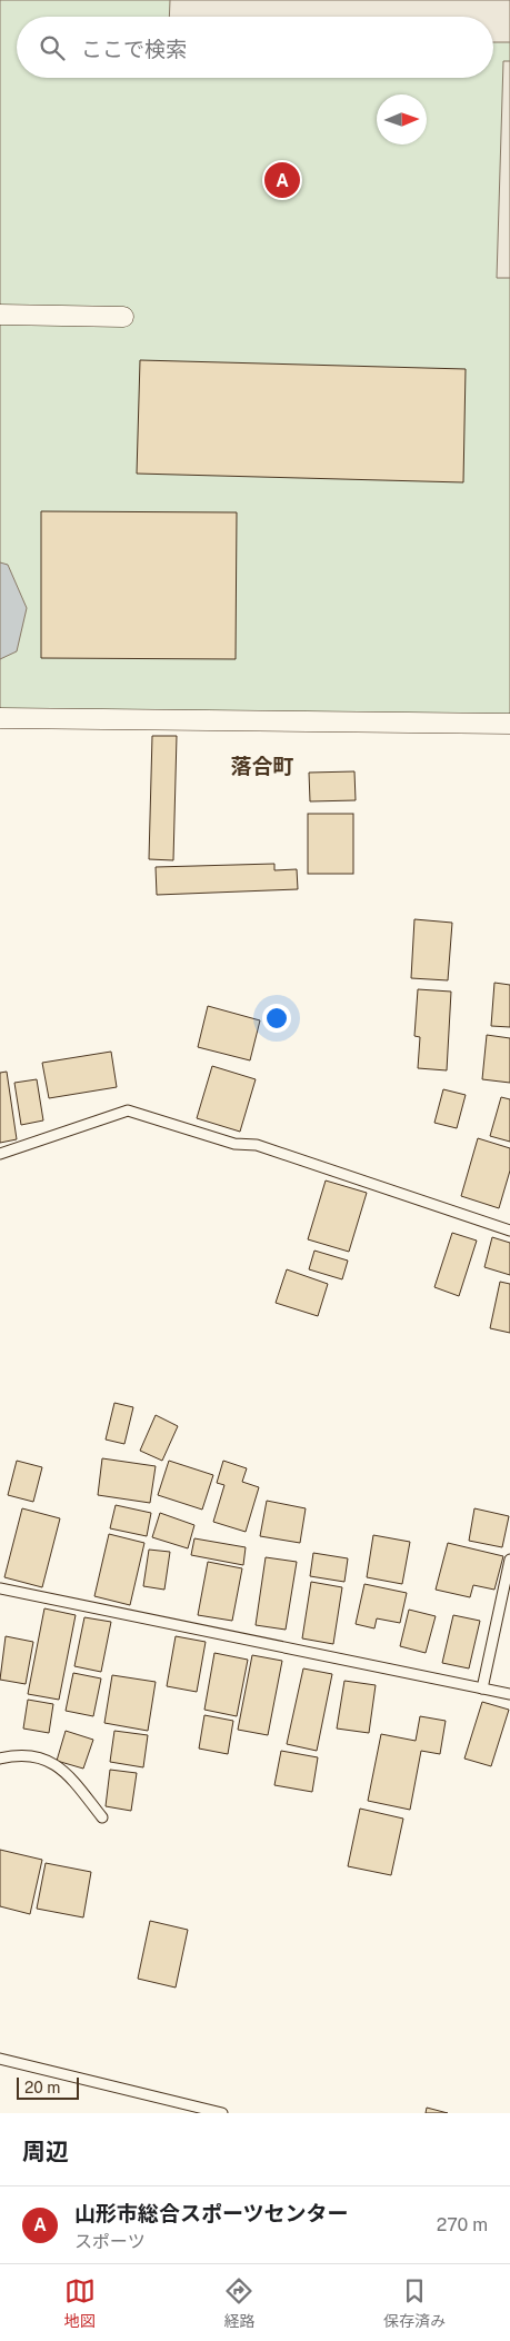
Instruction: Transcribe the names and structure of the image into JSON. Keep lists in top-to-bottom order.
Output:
{
  "districts": ["落合町"],
  "scale_bar": "20 m",
  "north": "right",
  "page": {
    "search": "ここで検索",
    "pins": "A",
    "scale": "20 m",
    "heading": "周辺",
    "list": [
      {
        "mark": "A",
        "name": "山形市総合スポーツセンター",
        "note": "スポーツ",
        "value": "270 m"
      }
    ],
    "nav": ["地図", "経路", "保存済み"]
  }
}
